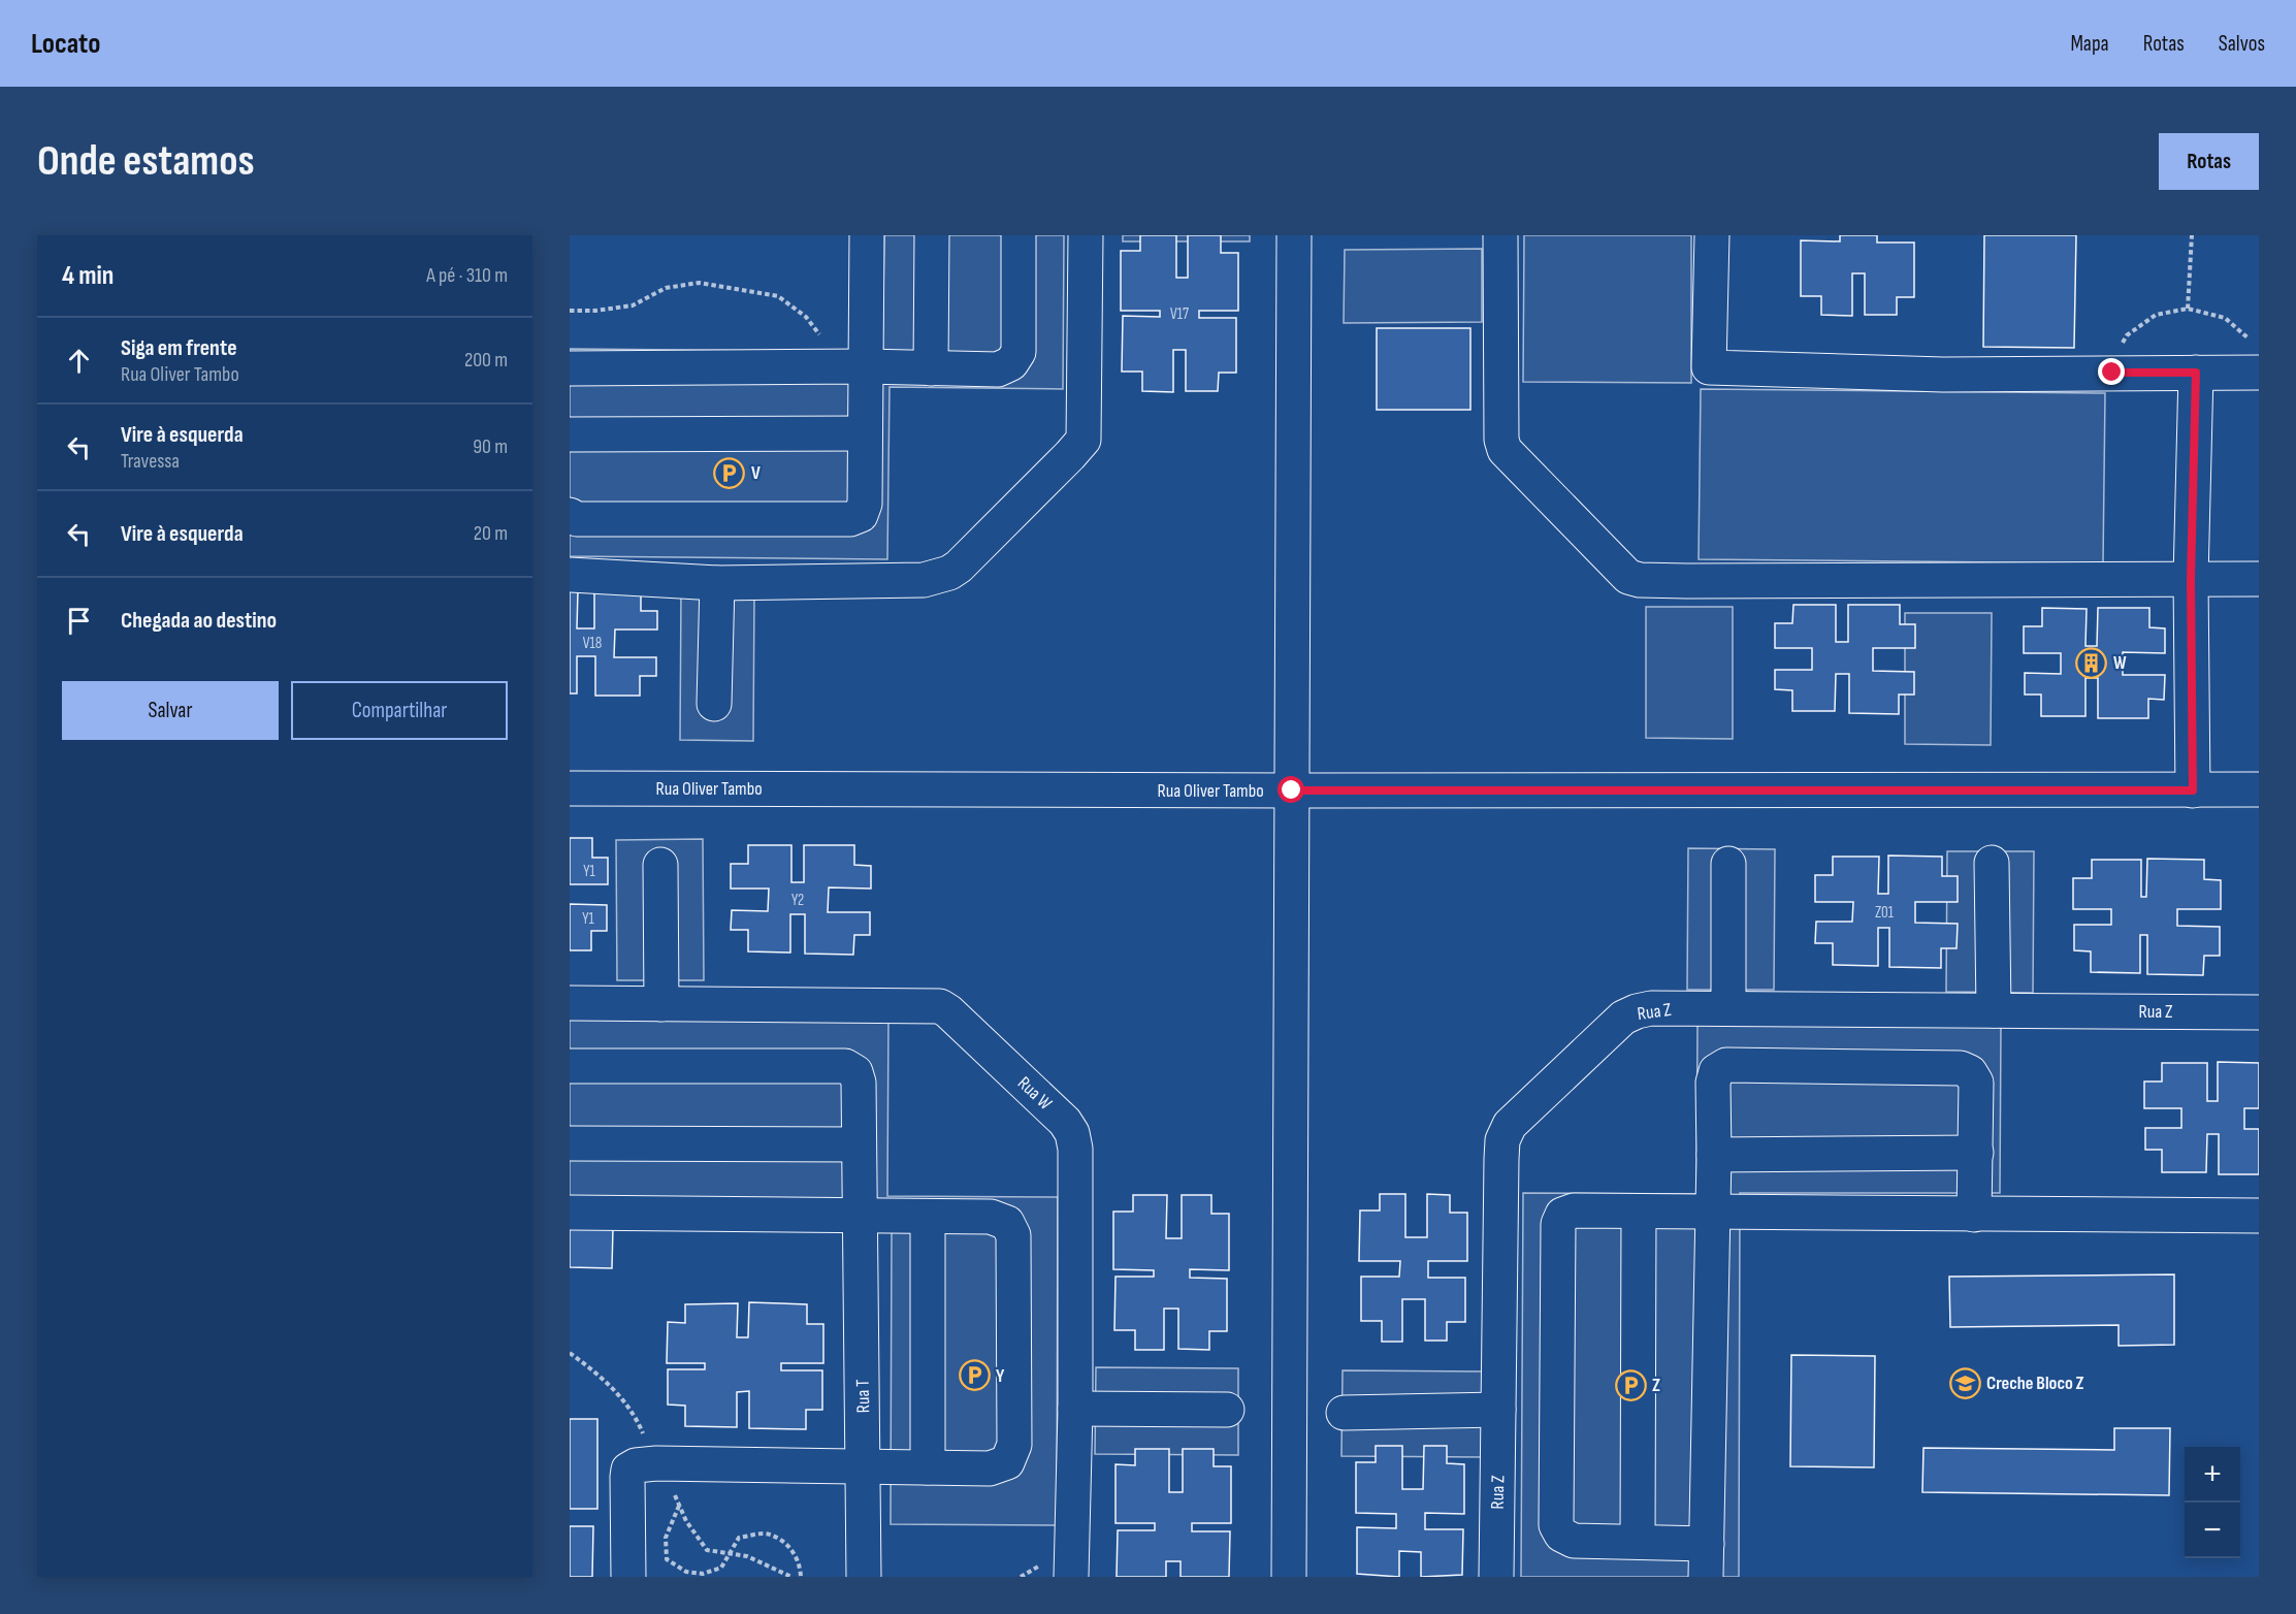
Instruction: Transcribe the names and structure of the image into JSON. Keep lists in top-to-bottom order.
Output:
{
  "streets": {
    "street": [
      "Rua Oliver Tambo",
      "Rua Z",
      "Rua W",
      "Rua T"
    ]
  },
  "places": {
    "parking": ["V", "Y", "Z"],
    "building": ["W"],
    "school or university": ["Creche Bloco Z"]
  },
  "house_numbers": [
    "V17",
    "V18",
    "Y1",
    "Y2",
    "Z01",
    "Y1"
  ],
  "page": {
    "header": "Locato",
    "nav": ["Mapa", "Rotas", "Salvos"],
    "buttons": [
      "Rotas",
      ["Salvar", "Compartilhar"]
    ],
    "title": "Onde estamos",
    "heading": ["4 min", "A pé · 310 m"],
    "list": [
      ["Siga em frente", "Rua Oliver Tambo", "200 m"],
      ["Vire à esquerda", "Travessa", "90 m"],
      ["Vire à esquerda", "20 m"],
      "Chegada ao destino"
    ],
    "map_buttons": ["+", "−"]
  }
}
